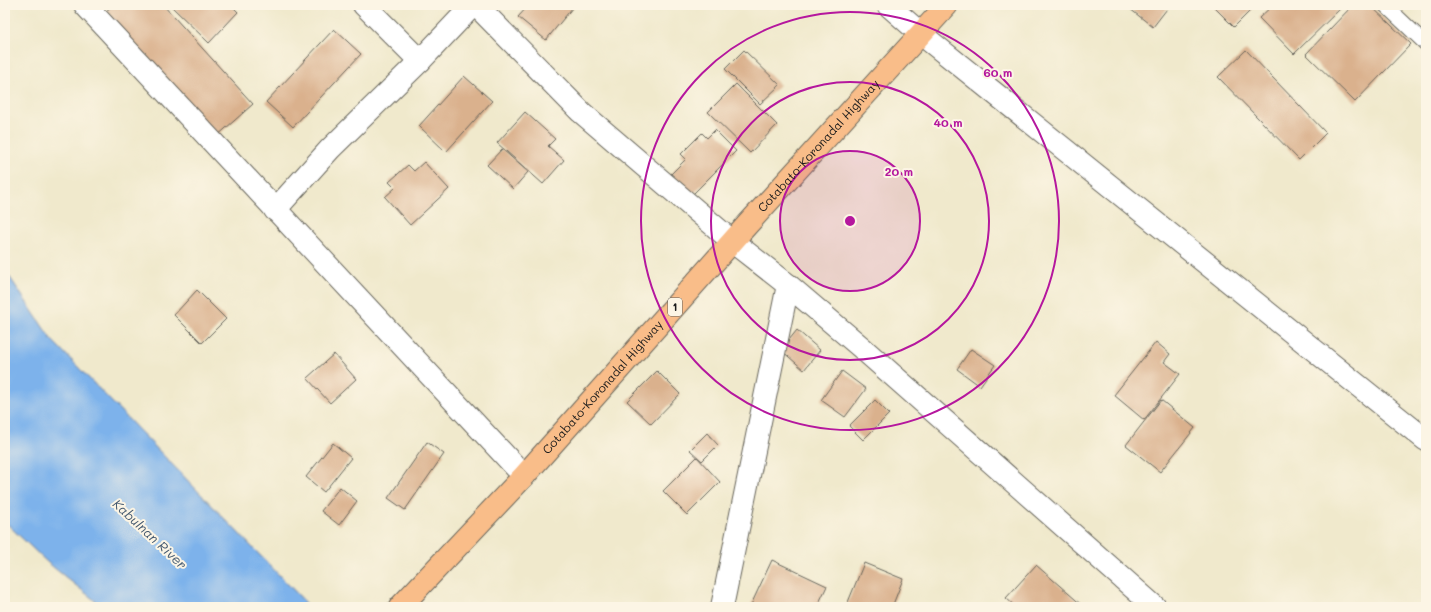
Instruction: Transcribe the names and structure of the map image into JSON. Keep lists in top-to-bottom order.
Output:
{
  "streets": {
    "highway": ["Cotabato-Koronadal Highway", "1"]
  },
  "water": ["Kabulnan River"],
  "rings": ["60 m", "40 m", "20 m"]
}
